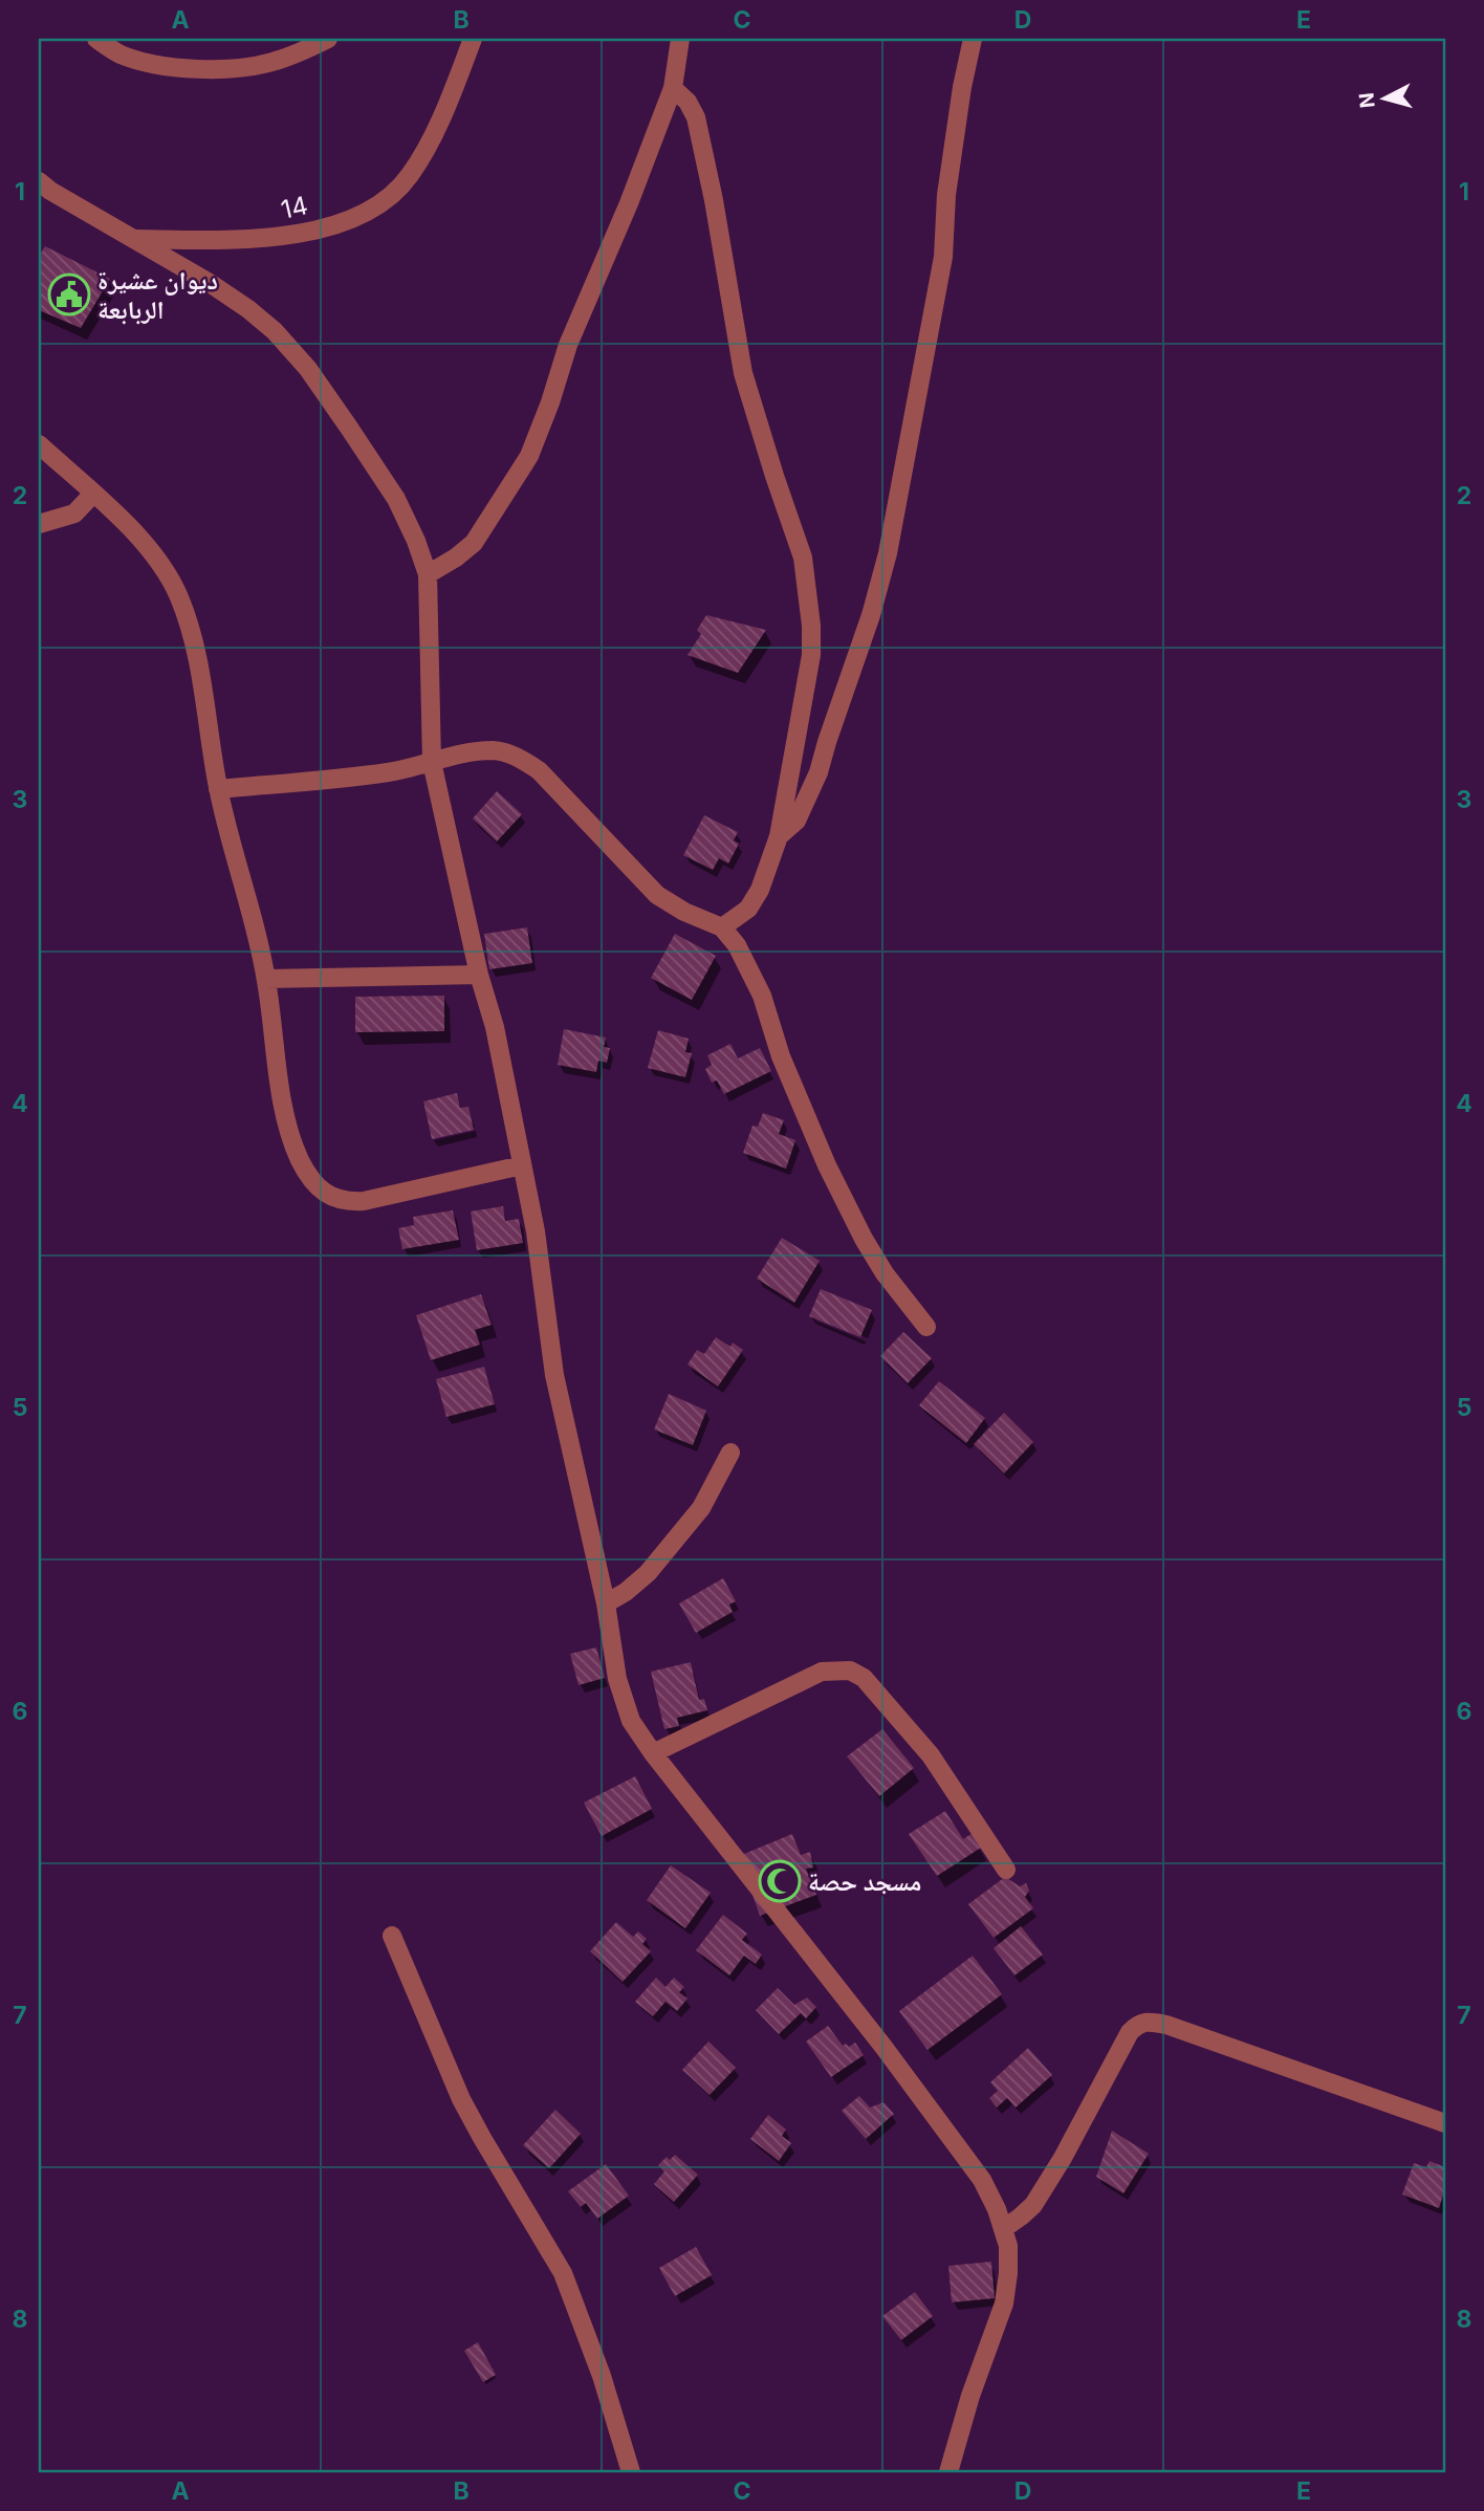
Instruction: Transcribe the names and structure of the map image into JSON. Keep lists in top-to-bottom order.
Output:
{
  "streets": {
    "street": ["14"]
  },
  "places": {
    "public building": ["ديوان عشيرة الربابعة"],
    "mosque": ["مسجد حصة"]
  },
  "north": "left",
  "grid": {
    "columns": [
      "A",
      "B",
      "C",
      "D",
      "E"
    ],
    "rows": [
      "1",
      "2",
      "3",
      "4",
      "5",
      "6",
      "7",
      "8"
    ]
  }
}
